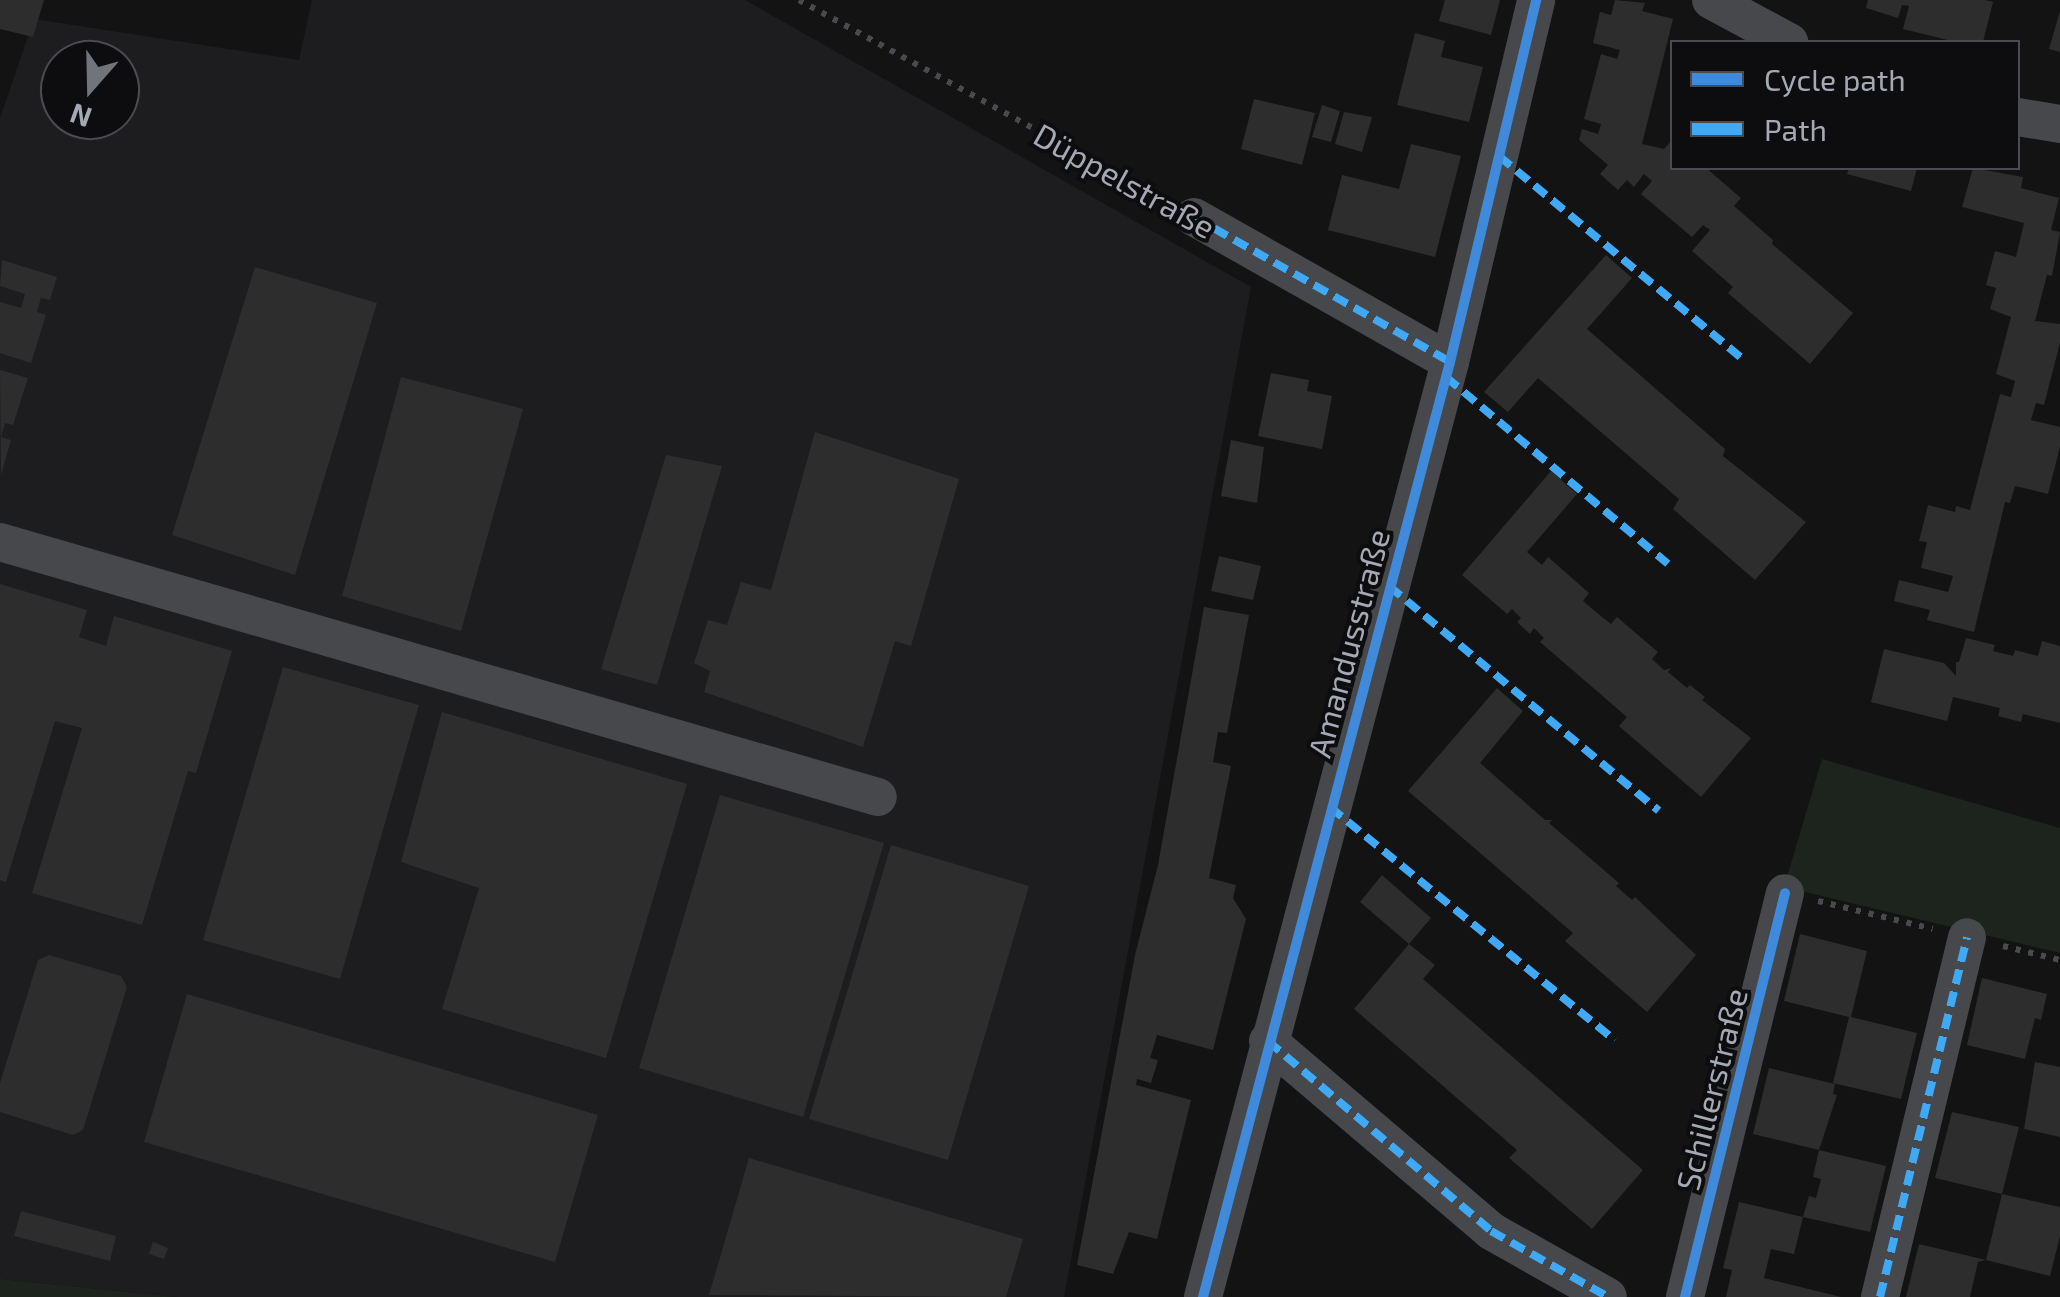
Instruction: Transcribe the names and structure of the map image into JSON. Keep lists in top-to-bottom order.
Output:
{
  "streets": {
    "street": ["Düppelstraße", "Amandusstraße", "Schillerstraße"]
  },
  "crossings": [
    ["Düppelstraße", "Amandusstraße"]
  ],
  "legend": ["Cycle path", "Path"],
  "north": "bottom"
}
